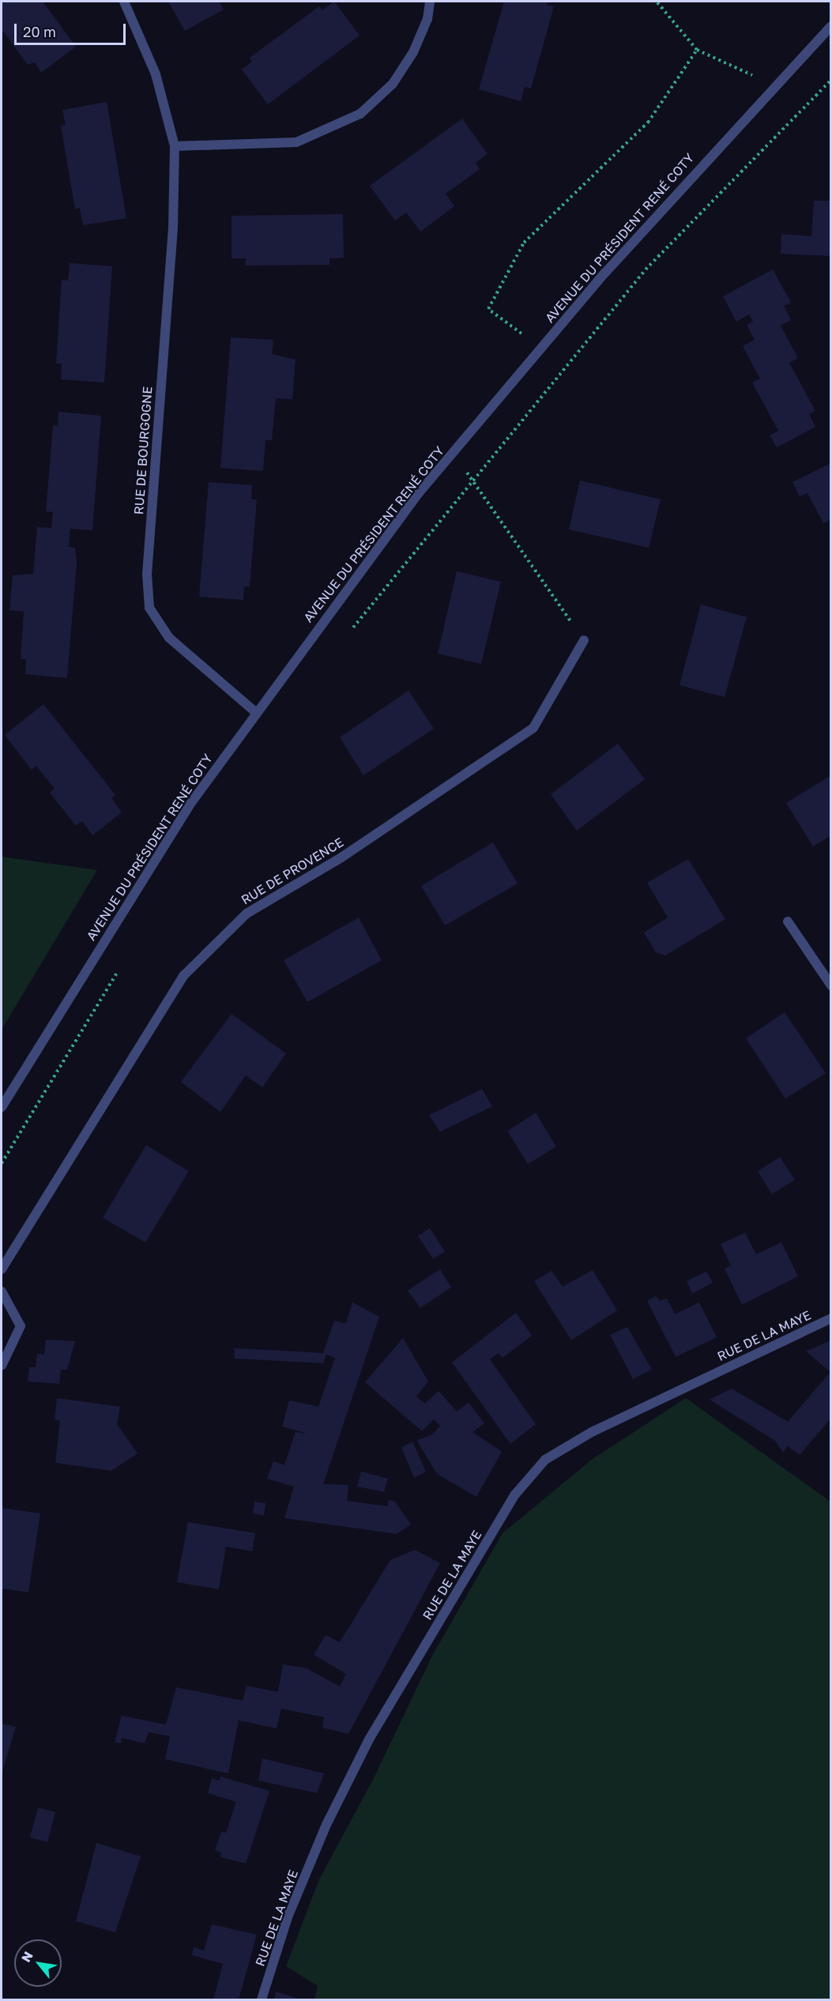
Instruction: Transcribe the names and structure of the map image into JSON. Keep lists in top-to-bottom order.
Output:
{
  "streets": {
    "street": [
      "AVENUE DU PRÉSIDENT RENÉ COTY",
      "RUE DE BOURGOGNE",
      "RUE DE PROVENCE",
      "RUE DE LA MAYE"
    ]
  },
  "crossings": [
    ["AVENUE DU PRÉSIDENT RENÉ COTY", "RUE DE BOURGOGNE"]
  ],
  "scale_bar": "20 m",
  "north": "top left"
}
